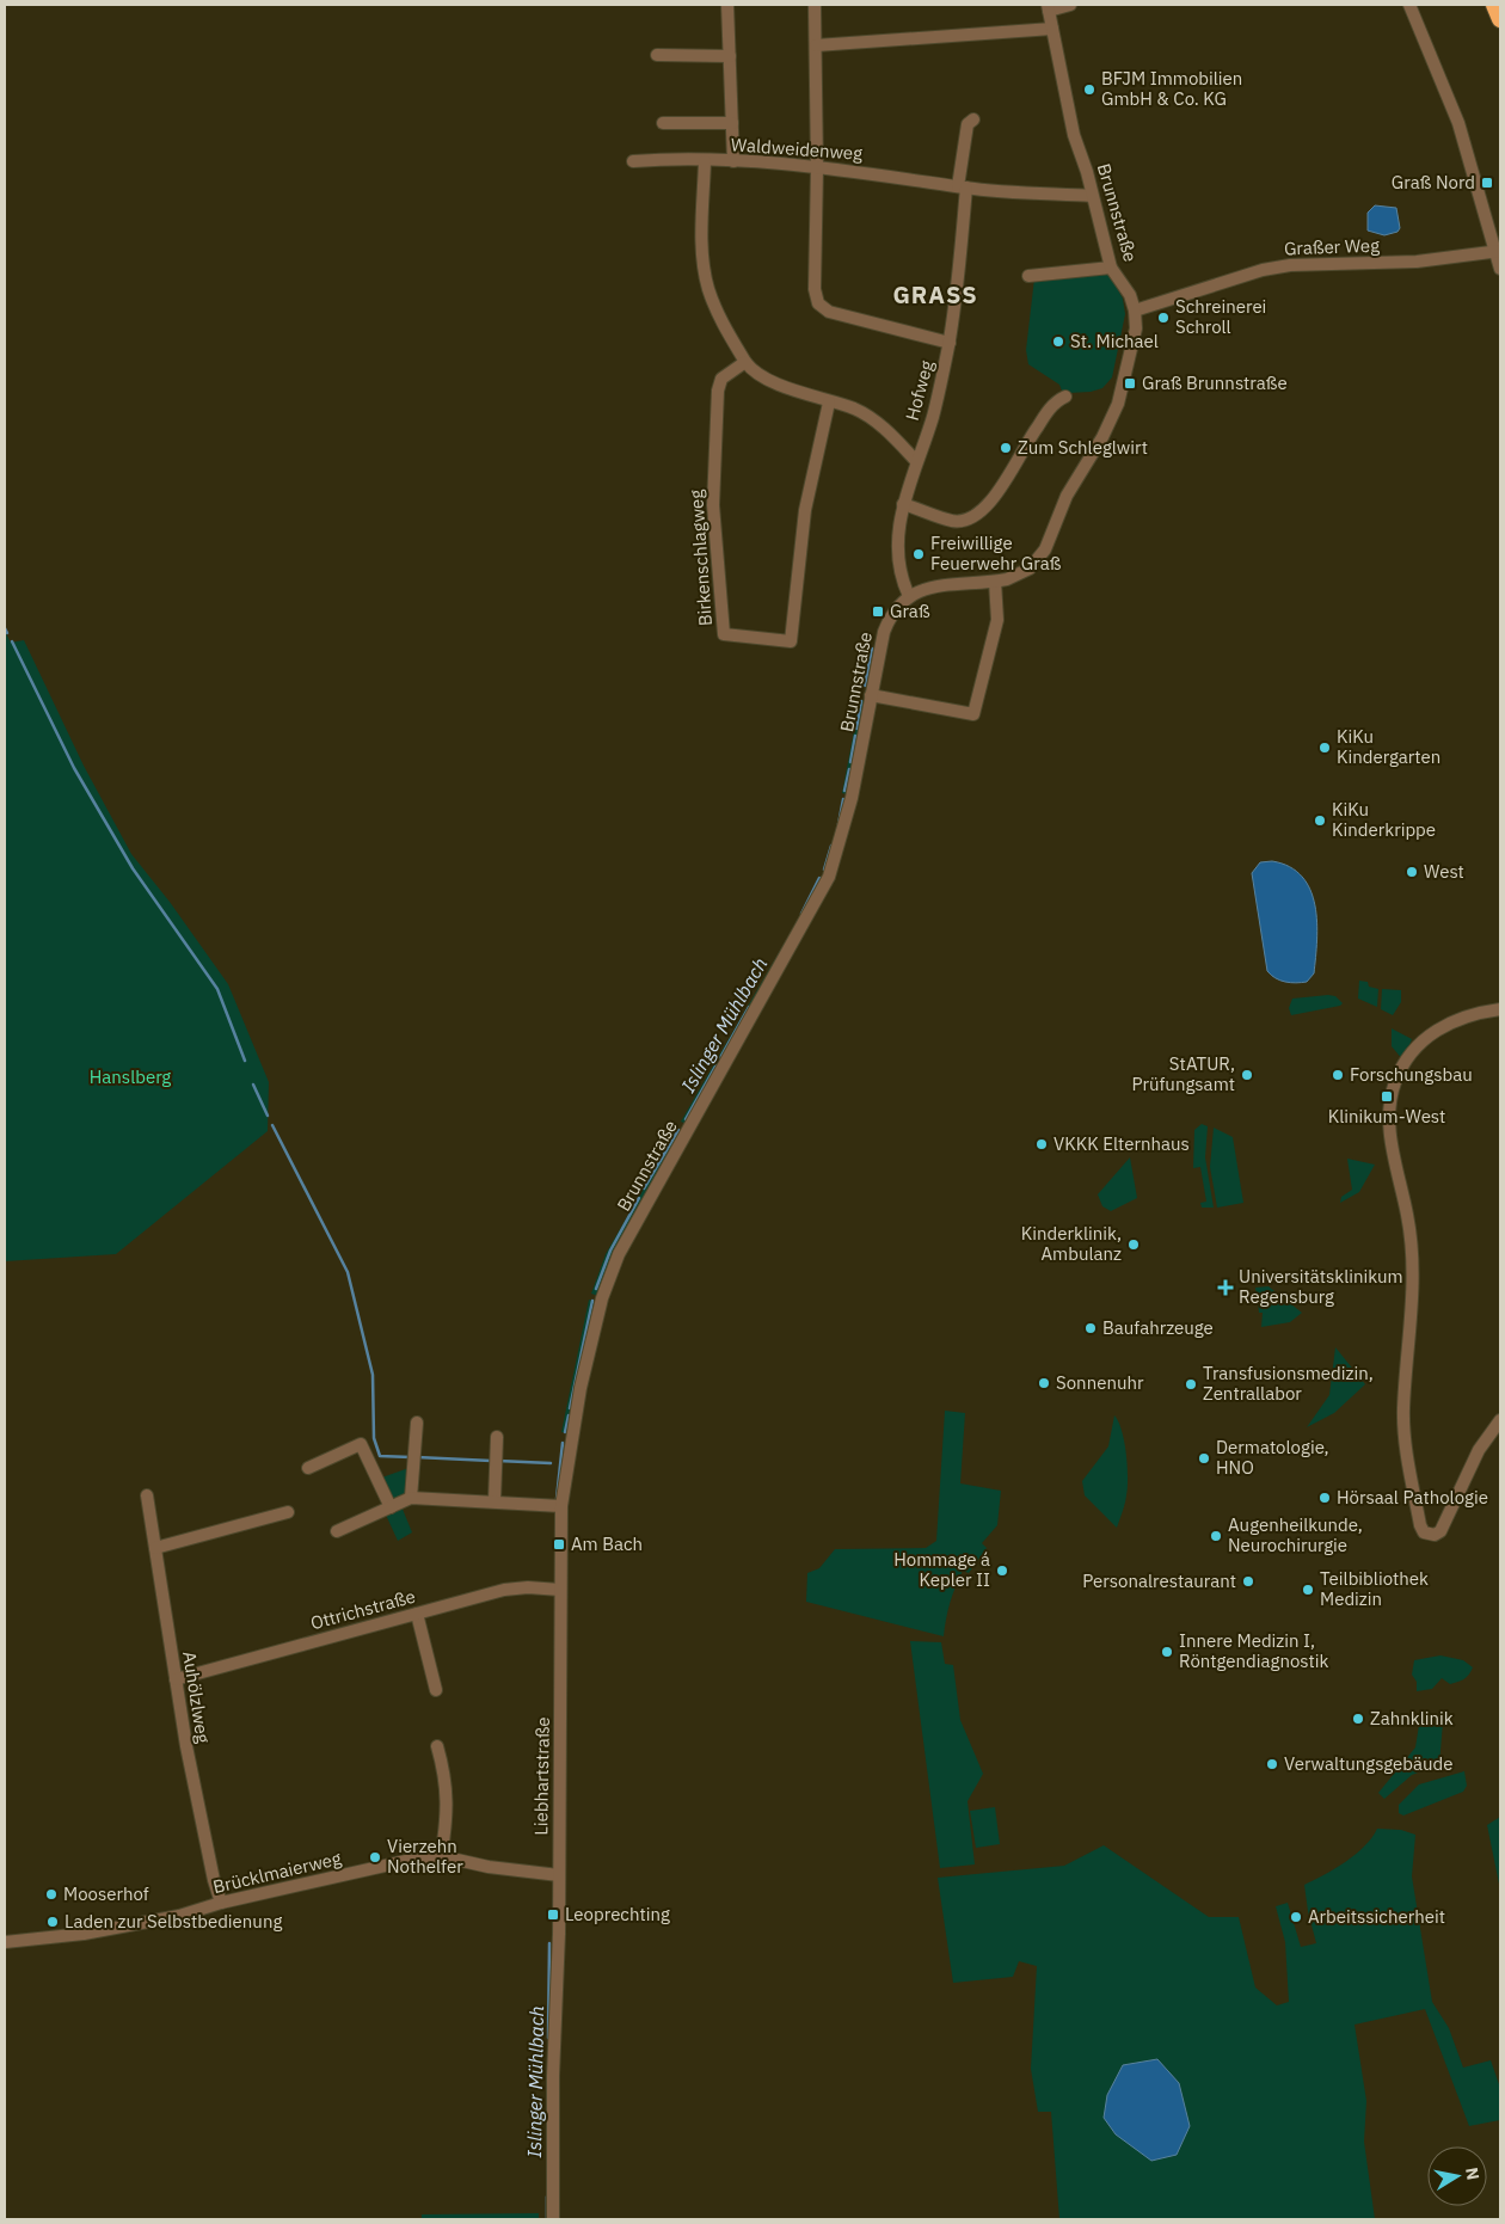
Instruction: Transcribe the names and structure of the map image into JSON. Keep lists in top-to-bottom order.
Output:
{
  "streets": {
    "street": [
      "Waldweidenweg",
      "Brunnstraße",
      "Graßer Weg",
      "Hofweg",
      "Birkenschlagweg",
      "Ottrichstraße",
      "Auhölzlweg",
      "Liebhartstraße",
      "Brücklmaierweg"
    ]
  },
  "crossings": [
    ["Waldweidenweg", "Brunnstraße"],
    ["Waldweidenweg", "Hofweg"],
    ["Brunnstraße", "Graßer Weg"],
    ["Brunnstraße", "Hofweg"],
    ["Brunnstraße", "Liebhartstraße"],
    ["Ottrichstraße", "Auhölzlweg"],
    ["Ottrichstraße", "Liebhartstraße"],
    ["Auhölzlweg", "Brücklmaierweg"],
    ["Liebhartstraße", "Brücklmaierweg"]
  ],
  "districts": ["GRASS"],
  "water": ["Islinger Mühlbach"],
  "parks": ["Hanslberg"],
  "places": {
    "other": [
      "BFJM Immobilien GmbH & Co. KG",
      "Schreinerei Schroll",
      "St. Michael",
      "Zum Schleglwirt",
      "Freiwillige Feuerwehr Graß",
      "KiKu Kindergarten",
      "KiKu Kinderkrippe",
      "West",
      "StATUR, Prüfungsamt",
      "Forschungsbau",
      "VKKK Elternhaus",
      "Kinderklinik, Ambulanz",
      "Baufahrzeuge",
      "Sonnenuhr",
      "Transfusionsmedizin, Zentrallabor",
      "Dermatologie, HNO",
      "Hörsaal Pathologie",
      "Augenheilkunde, Neurochirurgie",
      "Hommage á Kepler II",
      "Personalrestaurant",
      "Teilbibliothek Medizin",
      "Innere Medizin I, Röntgendiagnostik",
      "Zahnklinik",
      "Verwaltungsgebäude",
      "Vierzehn Nothelfer",
      "Mooserhof",
      "Arbeitssicherheit",
      "Laden zur Selbstbedienung"
    ],
    "transit": [
      "Graß Nord",
      "Graß Brunnstraße",
      "Graß",
      "Klinikum-West",
      "Am Bach",
      "Leoprechting"
    ],
    "health": ["Universitätsklinikum Regensburg"]
  },
  "north": "right"
}
